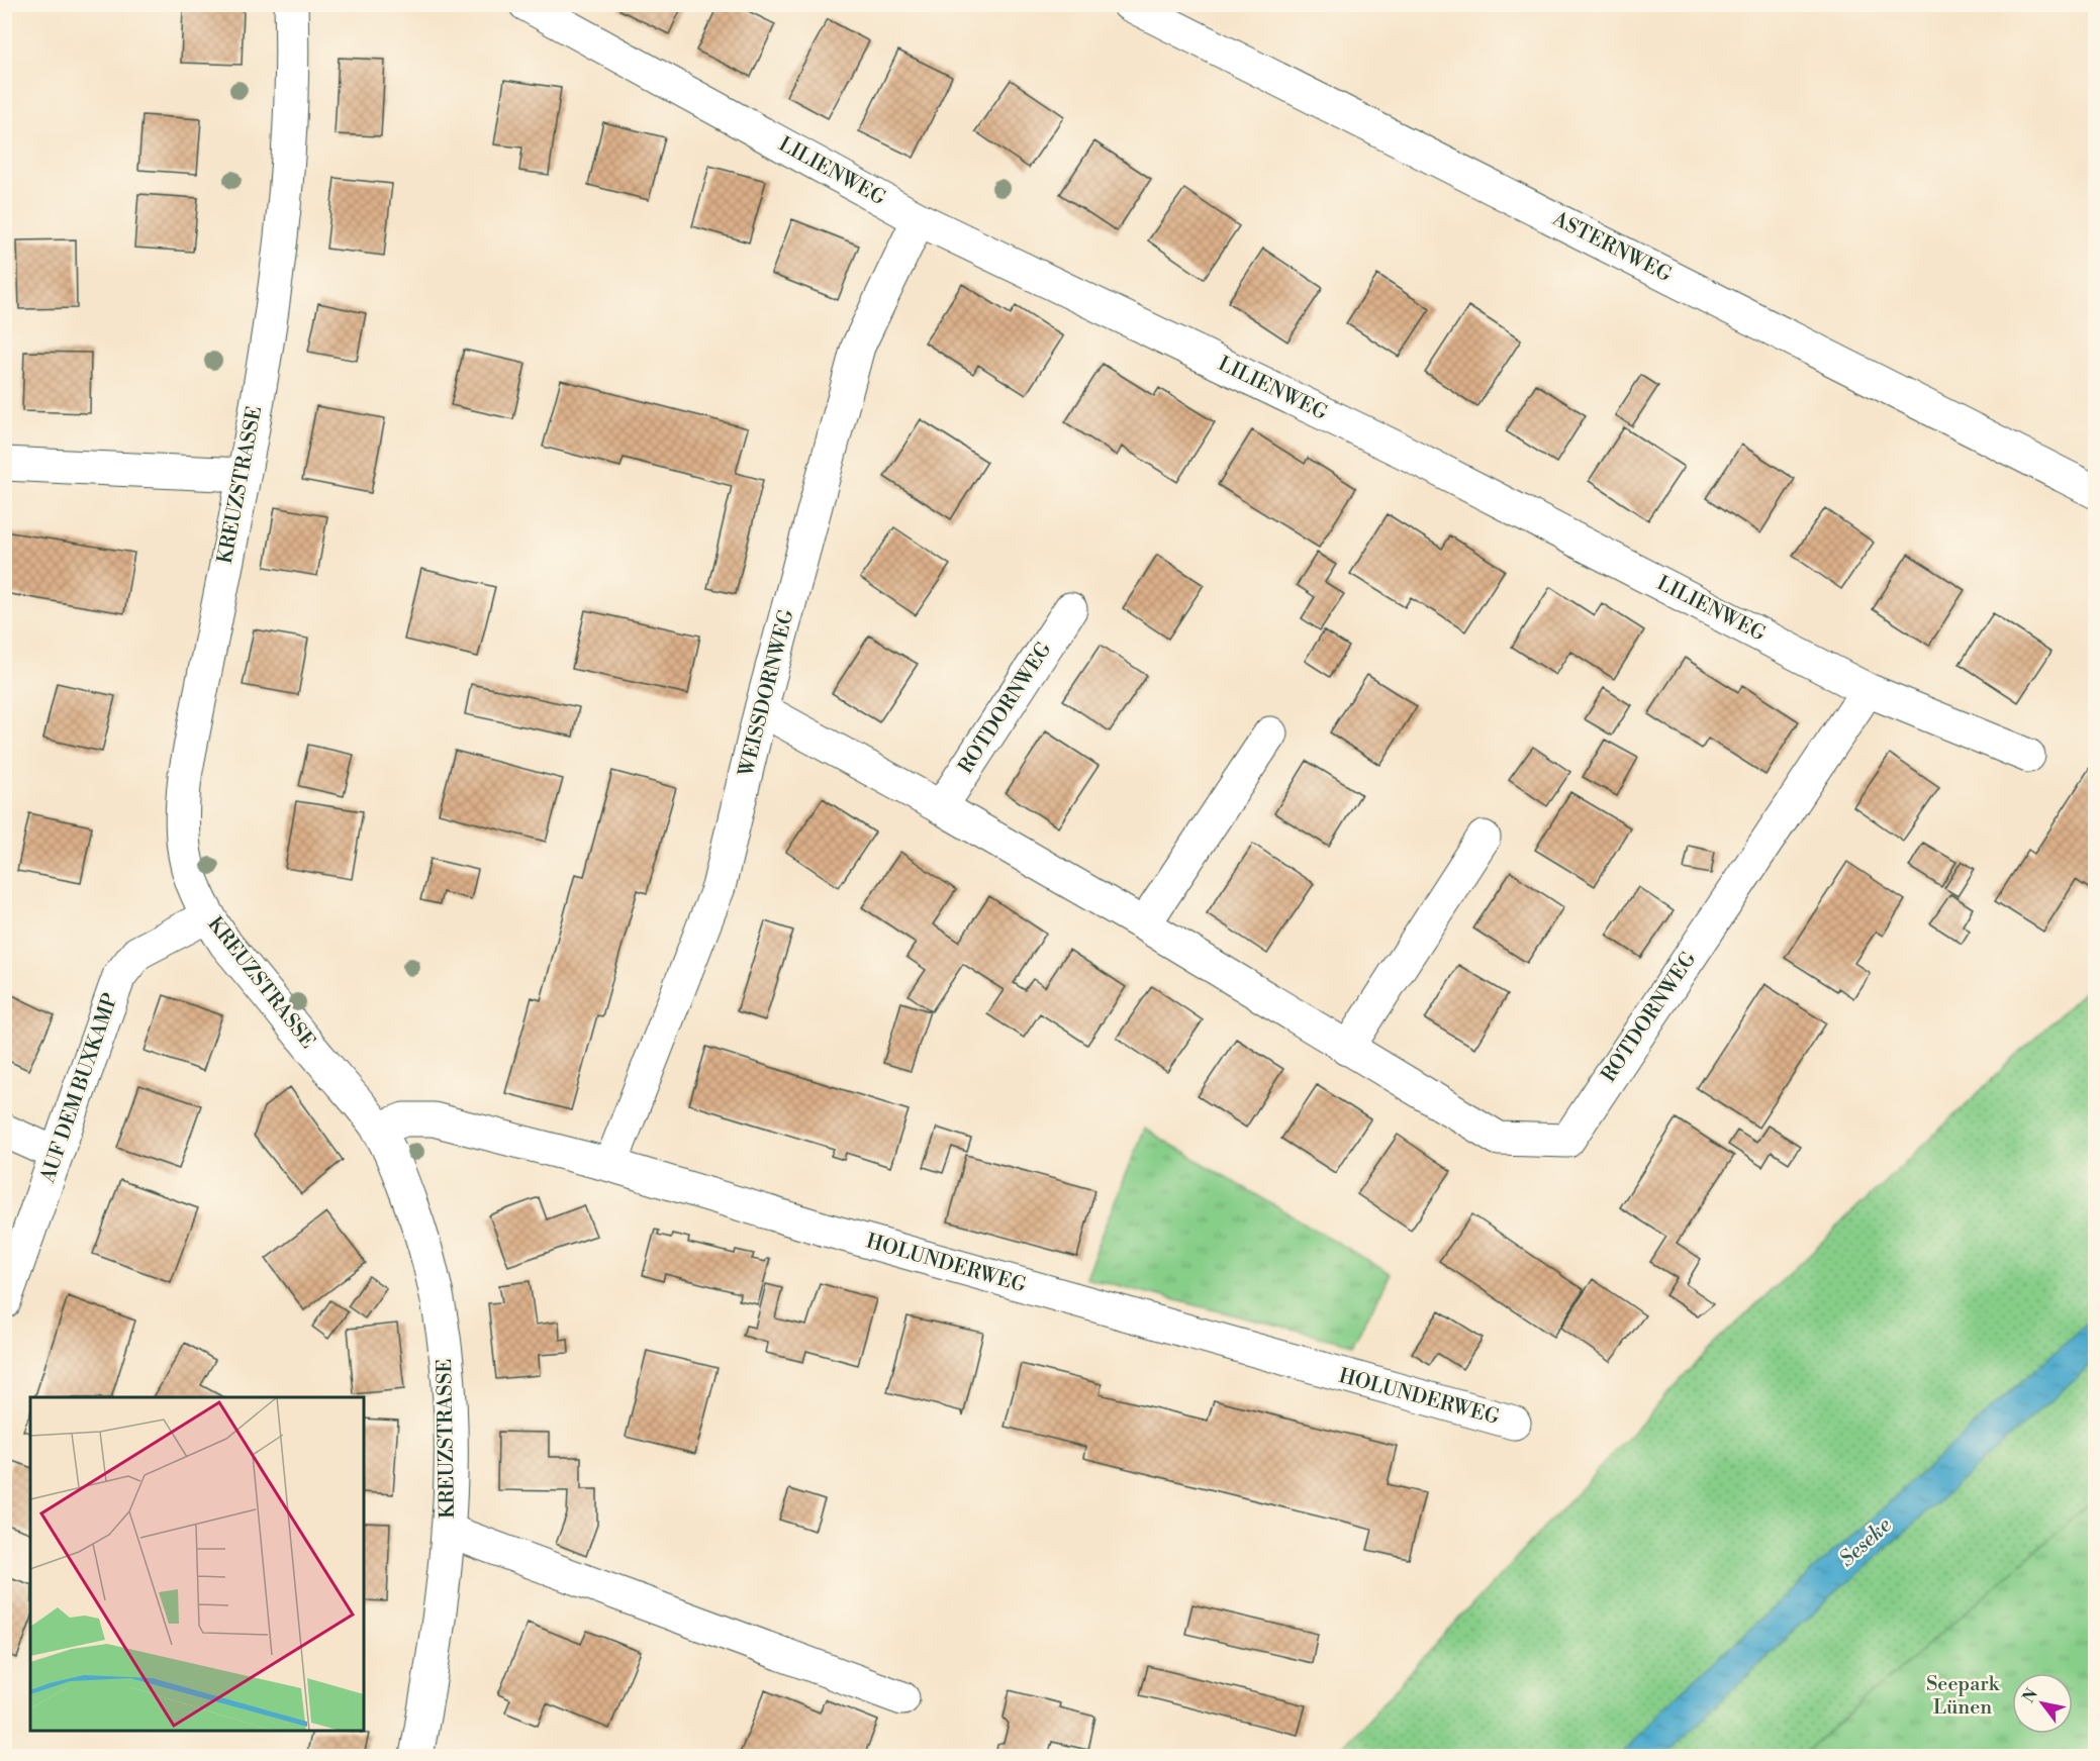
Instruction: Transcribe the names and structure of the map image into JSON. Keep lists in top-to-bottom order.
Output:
{
  "streets": {
    "street": [
      "LILIENWEG",
      "ASTERNWEG",
      "KREUZSTRASSE",
      "WEISSDORNWEG",
      "ROTDORNWEG",
      "AUF DEM BUXKAMP",
      "HOLUNDERWEG"
    ]
  },
  "crossings": [
    ["LILIENWEG", "WEISSDORNWEG"],
    ["LILIENWEG", "ROTDORNWEG"],
    ["KREUZSTRASSE", "AUF DEM BUXKAMP"],
    ["KREUZSTRASSE", "HOLUNDERWEG"],
    ["WEISSDORNWEG", "ROTDORNWEG"],
    ["WEISSDORNWEG", "HOLUNDERWEG"]
  ],
  "water": ["Seseke"],
  "parks": ["Seepark Lünen"],
  "north": "top left"
}
